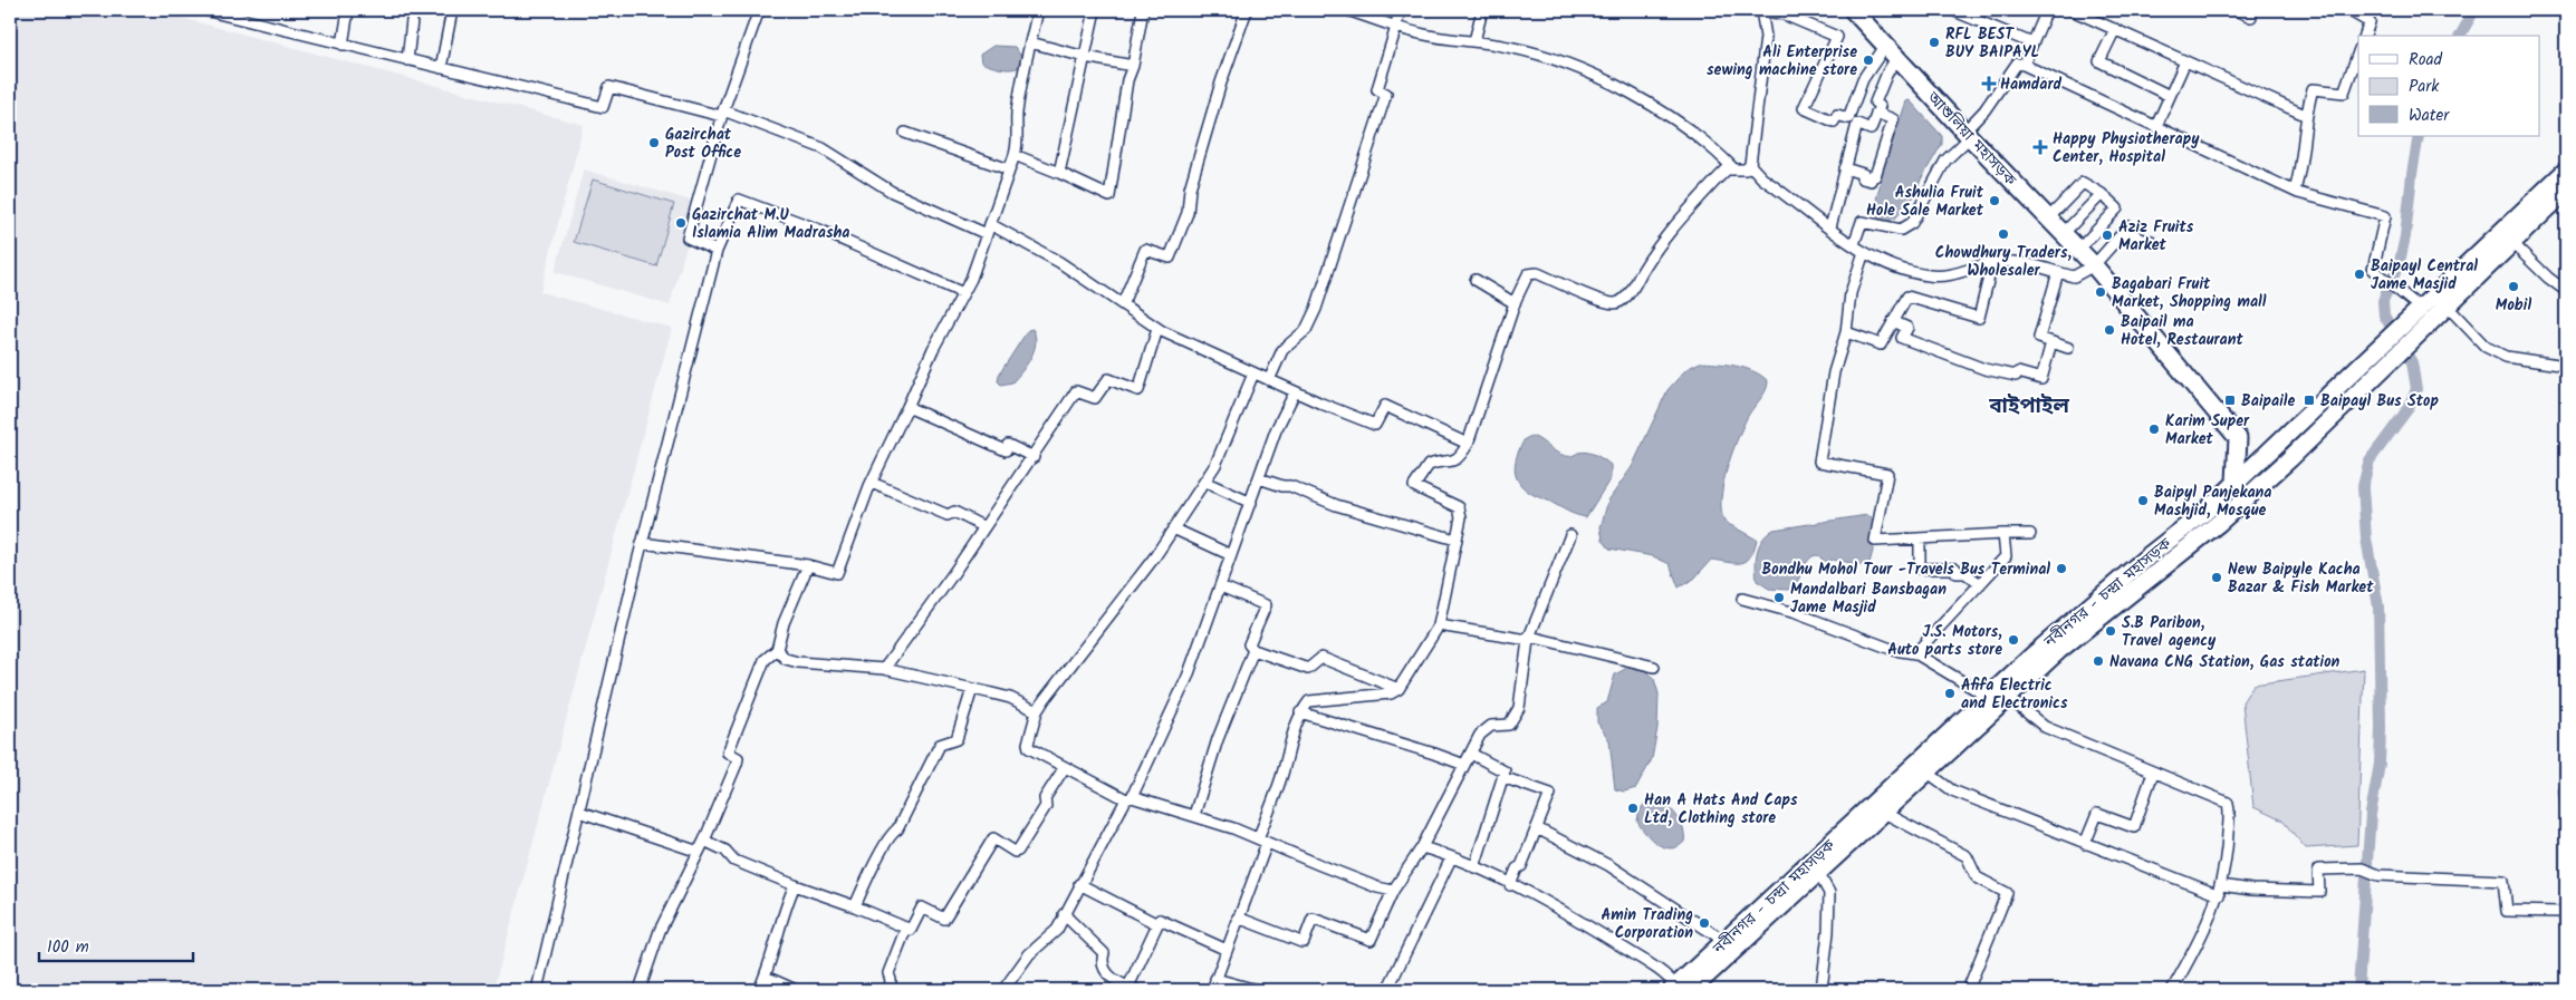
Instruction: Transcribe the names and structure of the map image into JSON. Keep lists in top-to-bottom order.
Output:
{
  "streets": {
    "highway": ["আশুলিয়া মহাসড়ক", "নবীনগর - চন্দ্রা মহাসড়ক"]
  },
  "crossings": [
    ["আশুলিয়া মহাসড়ক", "নবীনগর - চন্দ্রা মহাসড়ক"]
  ],
  "districts": ["বাইপাইল"],
  "places": {
    "other": [
      "RFL BEST BUY BAIPAYL",
      "Ali Enterprise sewing machine store",
      "Gazirchat Post Office",
      "Ashulia Fruit Hole Sale Market",
      "Gazirchat M.U Islamia Alim Madrasha",
      "Chowdhury Traders, Wholesaler",
      "Aziz Fruits Market",
      "Baipayl Central Jame Masjid",
      "Mobil",
      "Bagabari Fruit Market, Shopping mall",
      "Baipail ma Hotel, Restaurant",
      "Karim Super Market",
      "Baipyl Panjekana Mashjid, Mosque",
      "Bondhu Mohol Tour -Travels Bus Terminal",
      "New Baipyle Kacha Bazar & Fish Market",
      "Mandalbari Bansbagan Jame Masjid",
      "S.B Paribon, Travel agency",
      "J.S. Motors, Auto parts store",
      "Navana CNG Station, Gas station",
      "Afifa Electric and Electronics",
      "Han A Hats And Caps Ltd, Clothing store",
      "Amin Trading Corporation"
    ],
    "health": ["Hamdard", "Happy Physiotherapy Center, Hospital"],
    "transit": ["Baipaile", "Baipayl Bus Stop"]
  },
  "legend": ["Road", "Park", "Water"],
  "scale_bar": "100 m"
}
